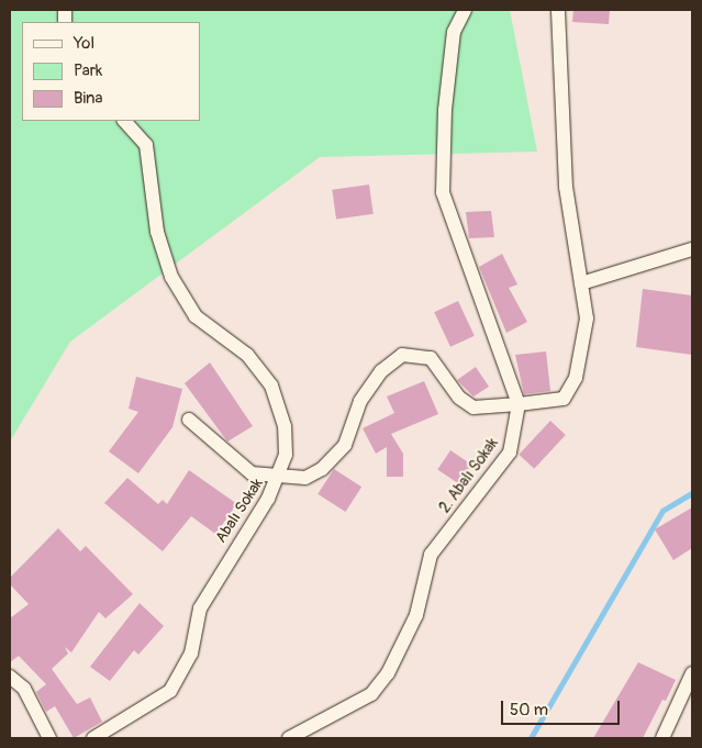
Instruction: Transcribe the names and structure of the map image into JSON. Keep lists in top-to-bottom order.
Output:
{
  "streets": {
    "street": ["2. Abalı Sokak", "Abalı Sokak"]
  },
  "crossings": [
    ["2. Abalı Sokak", "Abalı Sokak"]
  ],
  "legend": ["Yol", "Park", "Bina"],
  "scale_bar": "50 m"
}
